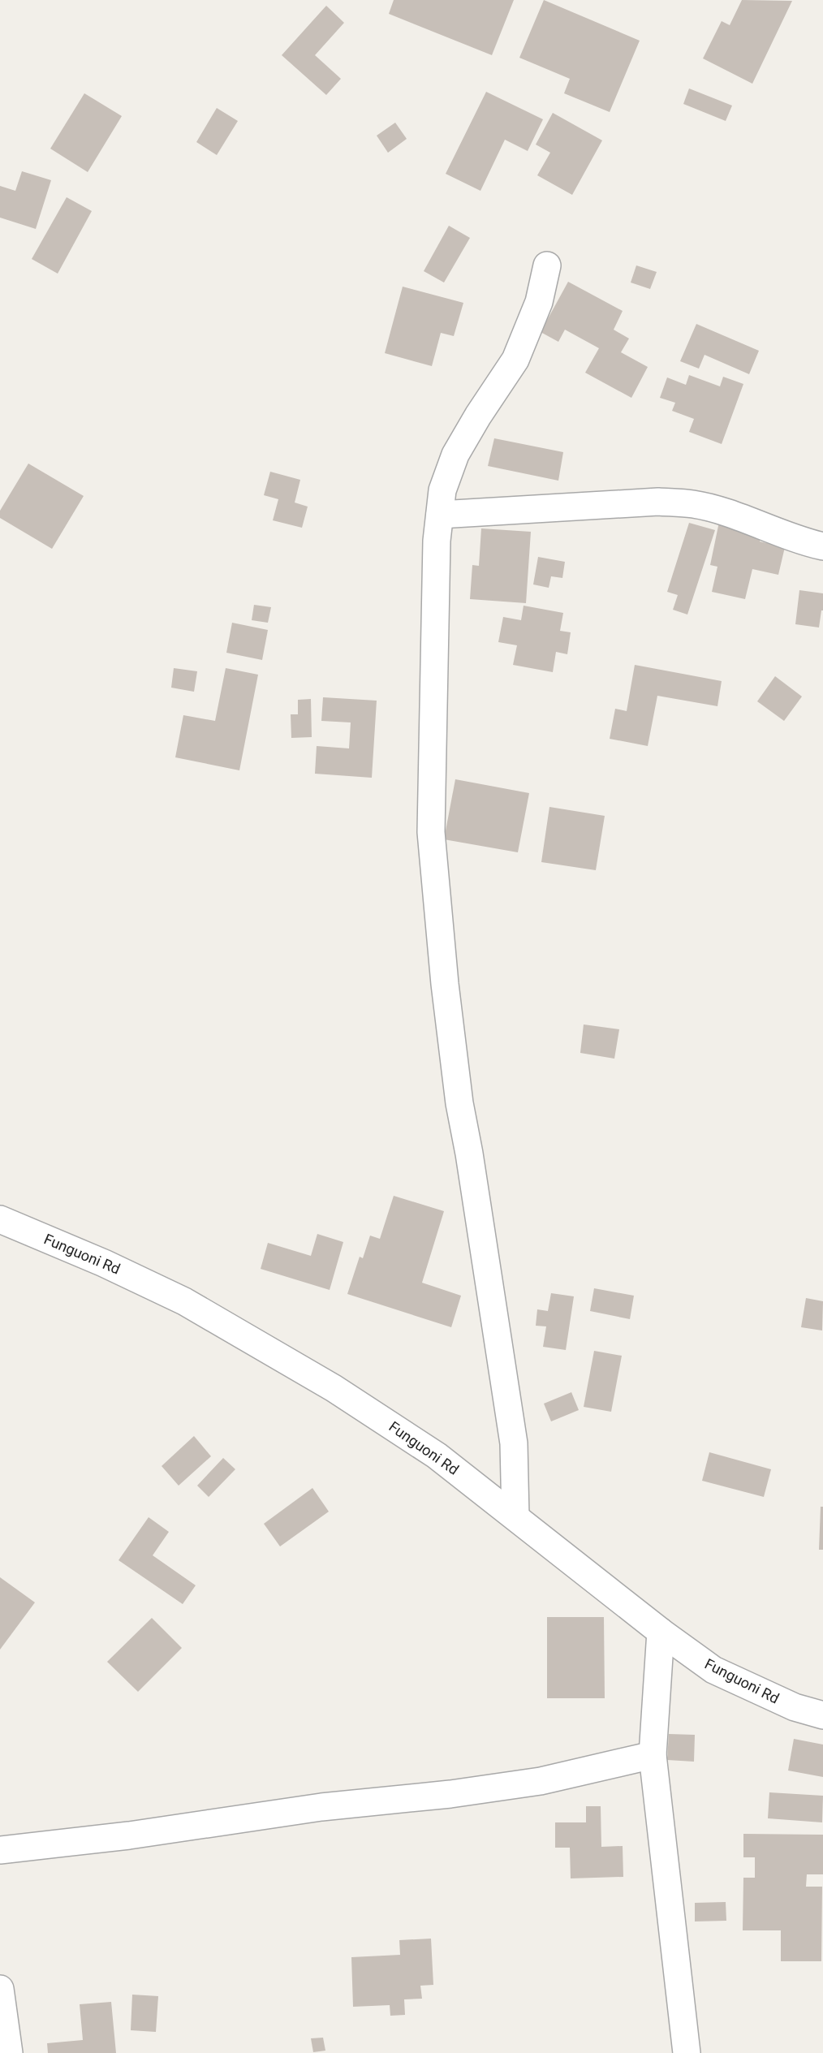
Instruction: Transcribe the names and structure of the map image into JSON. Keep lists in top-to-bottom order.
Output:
{
  "streets": {
    "street": ["Funguoni Rd"]
  }
}
